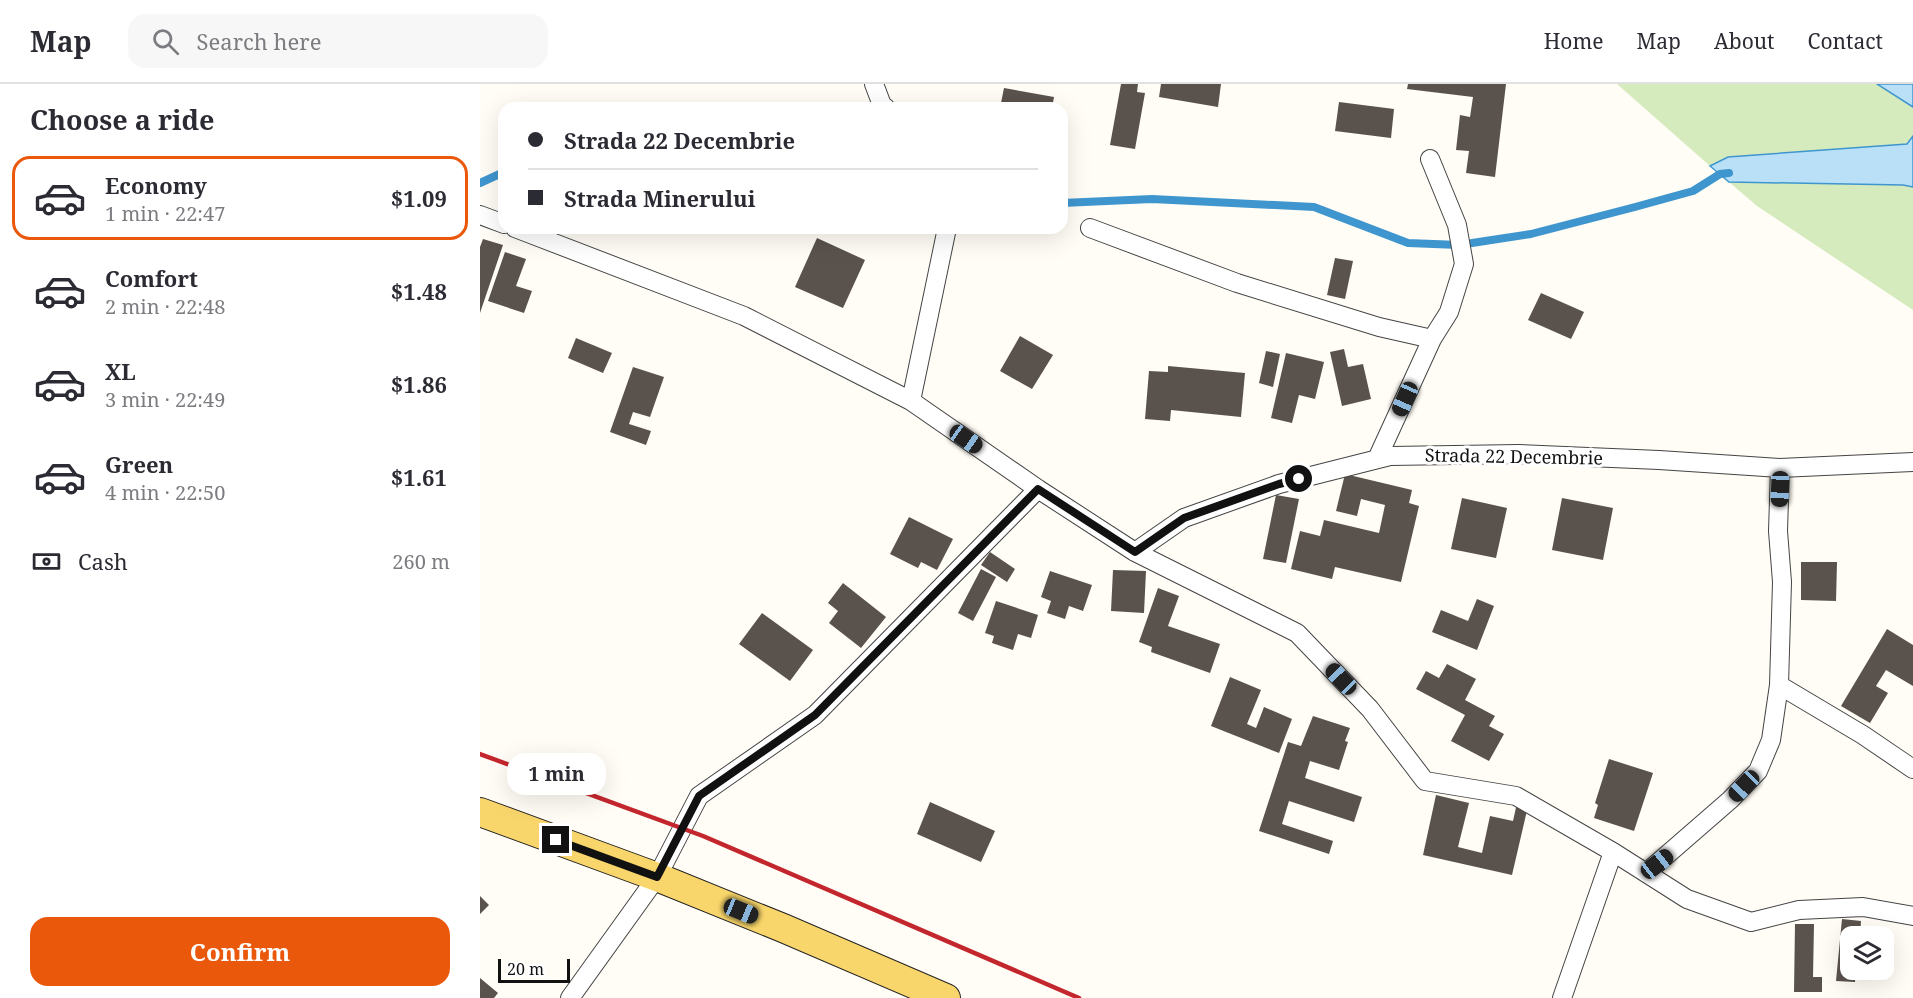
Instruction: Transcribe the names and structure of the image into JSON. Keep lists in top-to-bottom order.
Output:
{
  "streets": {
    "street": ["Strada 22 Decembrie"]
  },
  "scale_bar": "20 m",
  "page": {
    "header": "Map",
    "search": "Search here",
    "nav": [
      "Home",
      "Map",
      "About",
      "Contact"
    ],
    "heading": "Choose a ride",
    "banner": ["Strada 22 Decembrie", "Strada Minerului"],
    "list": [
      {
        "name": "Economy",
        "note": "1 min · 22:47",
        "value": "$1.09"
      },
      {
        "name": "Comfort",
        "note": "2 min · 22:48",
        "value": "$1.48"
      },
      {
        "name": "XL",
        "note": "3 min · 22:49",
        "value": "$1.86"
      },
      {
        "name": "Green",
        "note": "4 min · 22:50",
        "value": "$1.61"
      }
    ],
    "pay": ["Cash", "260 m"],
    "bubble": "1 min",
    "buttons": "Confirm",
    "scale": "20 m"
  }
}
